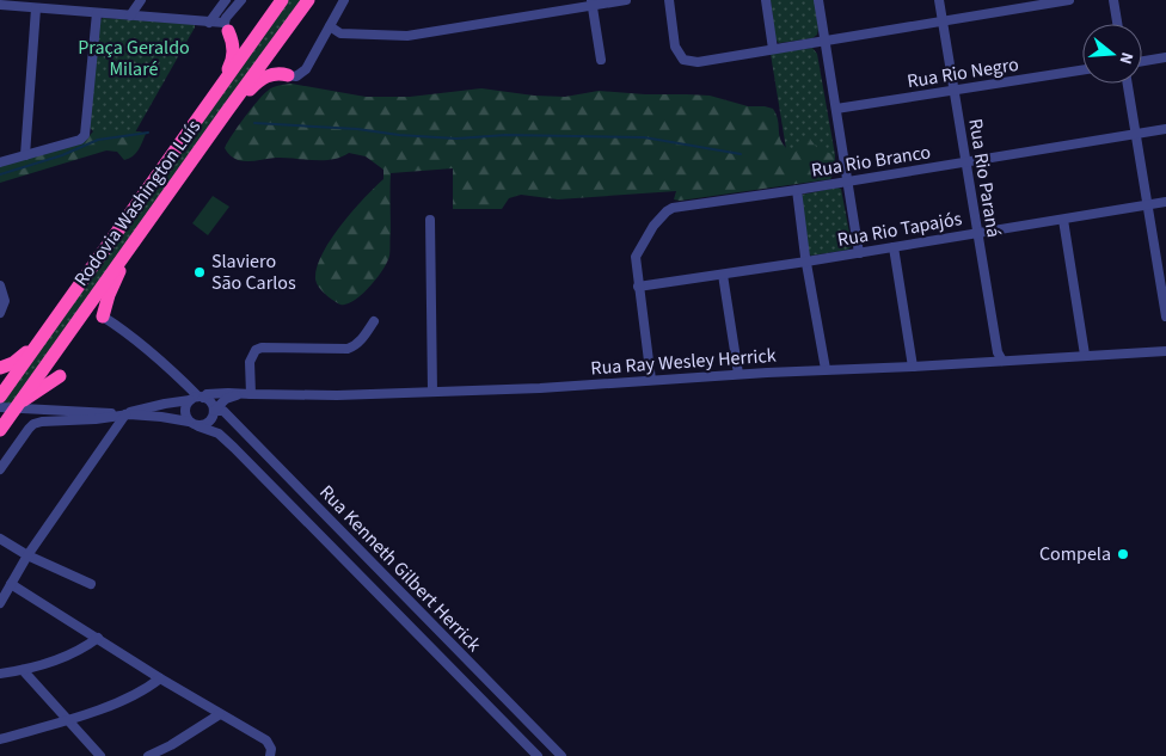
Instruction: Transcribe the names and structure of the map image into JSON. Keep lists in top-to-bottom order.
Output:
{
  "streets": {
    "highway": ["Rodovia Washington Luís"],
    "street": [
      "Rua Rio Negro",
      "Rua Rio Branco",
      "Rua Rio Paraná",
      "Rua Rio Tapajós",
      "Rua Ray Wesley Herrick",
      "Rua Kenneth Gilbert Herrick"
    ]
  },
  "crossings": [
    ["Rua Rio Negro", "Rua Rio Paraná"],
    ["Rua Rio Branco", "Rua Rio Paraná"],
    ["Rua Rio Branco", "Rua Rio Tapajós"],
    ["Rua Rio Branco", "Rua Ray Wesley Herrick"],
    ["Rua Rio Paraná", "Rua Rio Tapajós"],
    ["Rua Rio Paraná", "Rua Ray Wesley Herrick"],
    ["Rua Ray Wesley Herrick", "Rua Kenneth Gilbert Herrick"]
  ],
  "parks": ["Praça Geraldo Milaré"],
  "places": ["Slaviero São Carlos", "Compela"],
  "north": "right"
}
